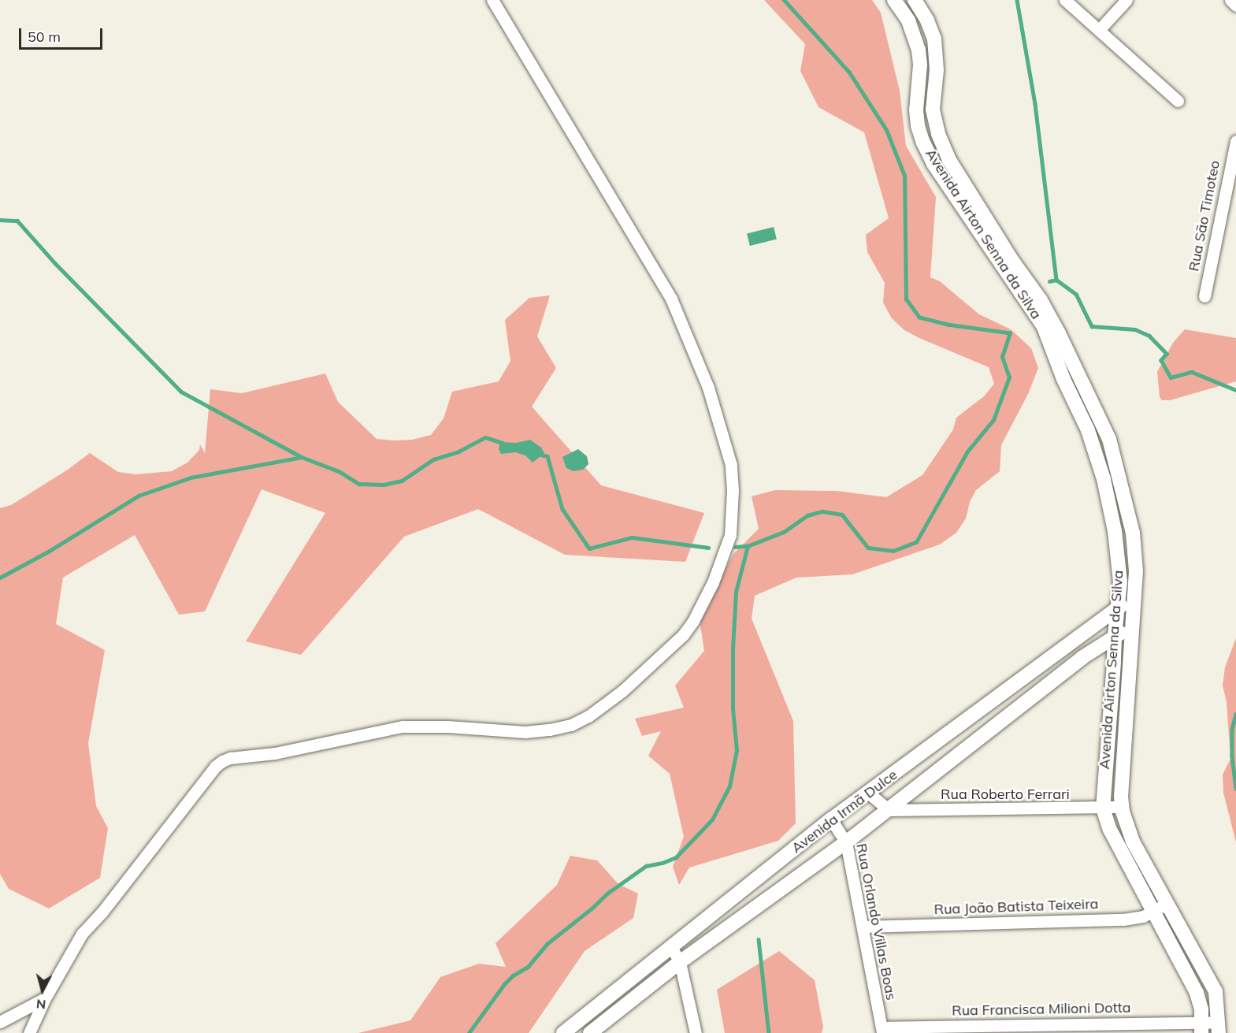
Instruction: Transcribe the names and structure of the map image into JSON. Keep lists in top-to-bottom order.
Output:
{
  "streets": {
    "street": [
      "Rua São Timoteo",
      "Avenida Airton Senna da Silva",
      "Rua Roberto Ferrari",
      "Avenida Irmã Dulce",
      "Rua João Batista Teixeira",
      "Rua Orlando Villas Boas",
      "Rua Francisca Milioni Dotta"
    ]
  },
  "crossings": [
    ["Avenida Airton Senna da Silva", "Rua Roberto Ferrari"],
    ["Avenida Airton Senna da Silva", "Avenida Irmã Dulce"],
    ["Avenida Airton Senna da Silva", "Rua João Batista Teixeira"],
    ["Avenida Airton Senna da Silva", "Rua Francisca Milioni Dotta"],
    ["Rua Roberto Ferrari", "Avenida Irmã Dulce"],
    ["Avenida Irmã Dulce", "Rua Orlando Villas Boas"],
    ["Rua João Batista Teixeira", "Rua Orlando Villas Boas"],
    ["Rua Orlando Villas Boas", "Rua Francisca Milioni Dotta"]
  ],
  "scale_bar": "50 m",
  "north": "bottom"
}
